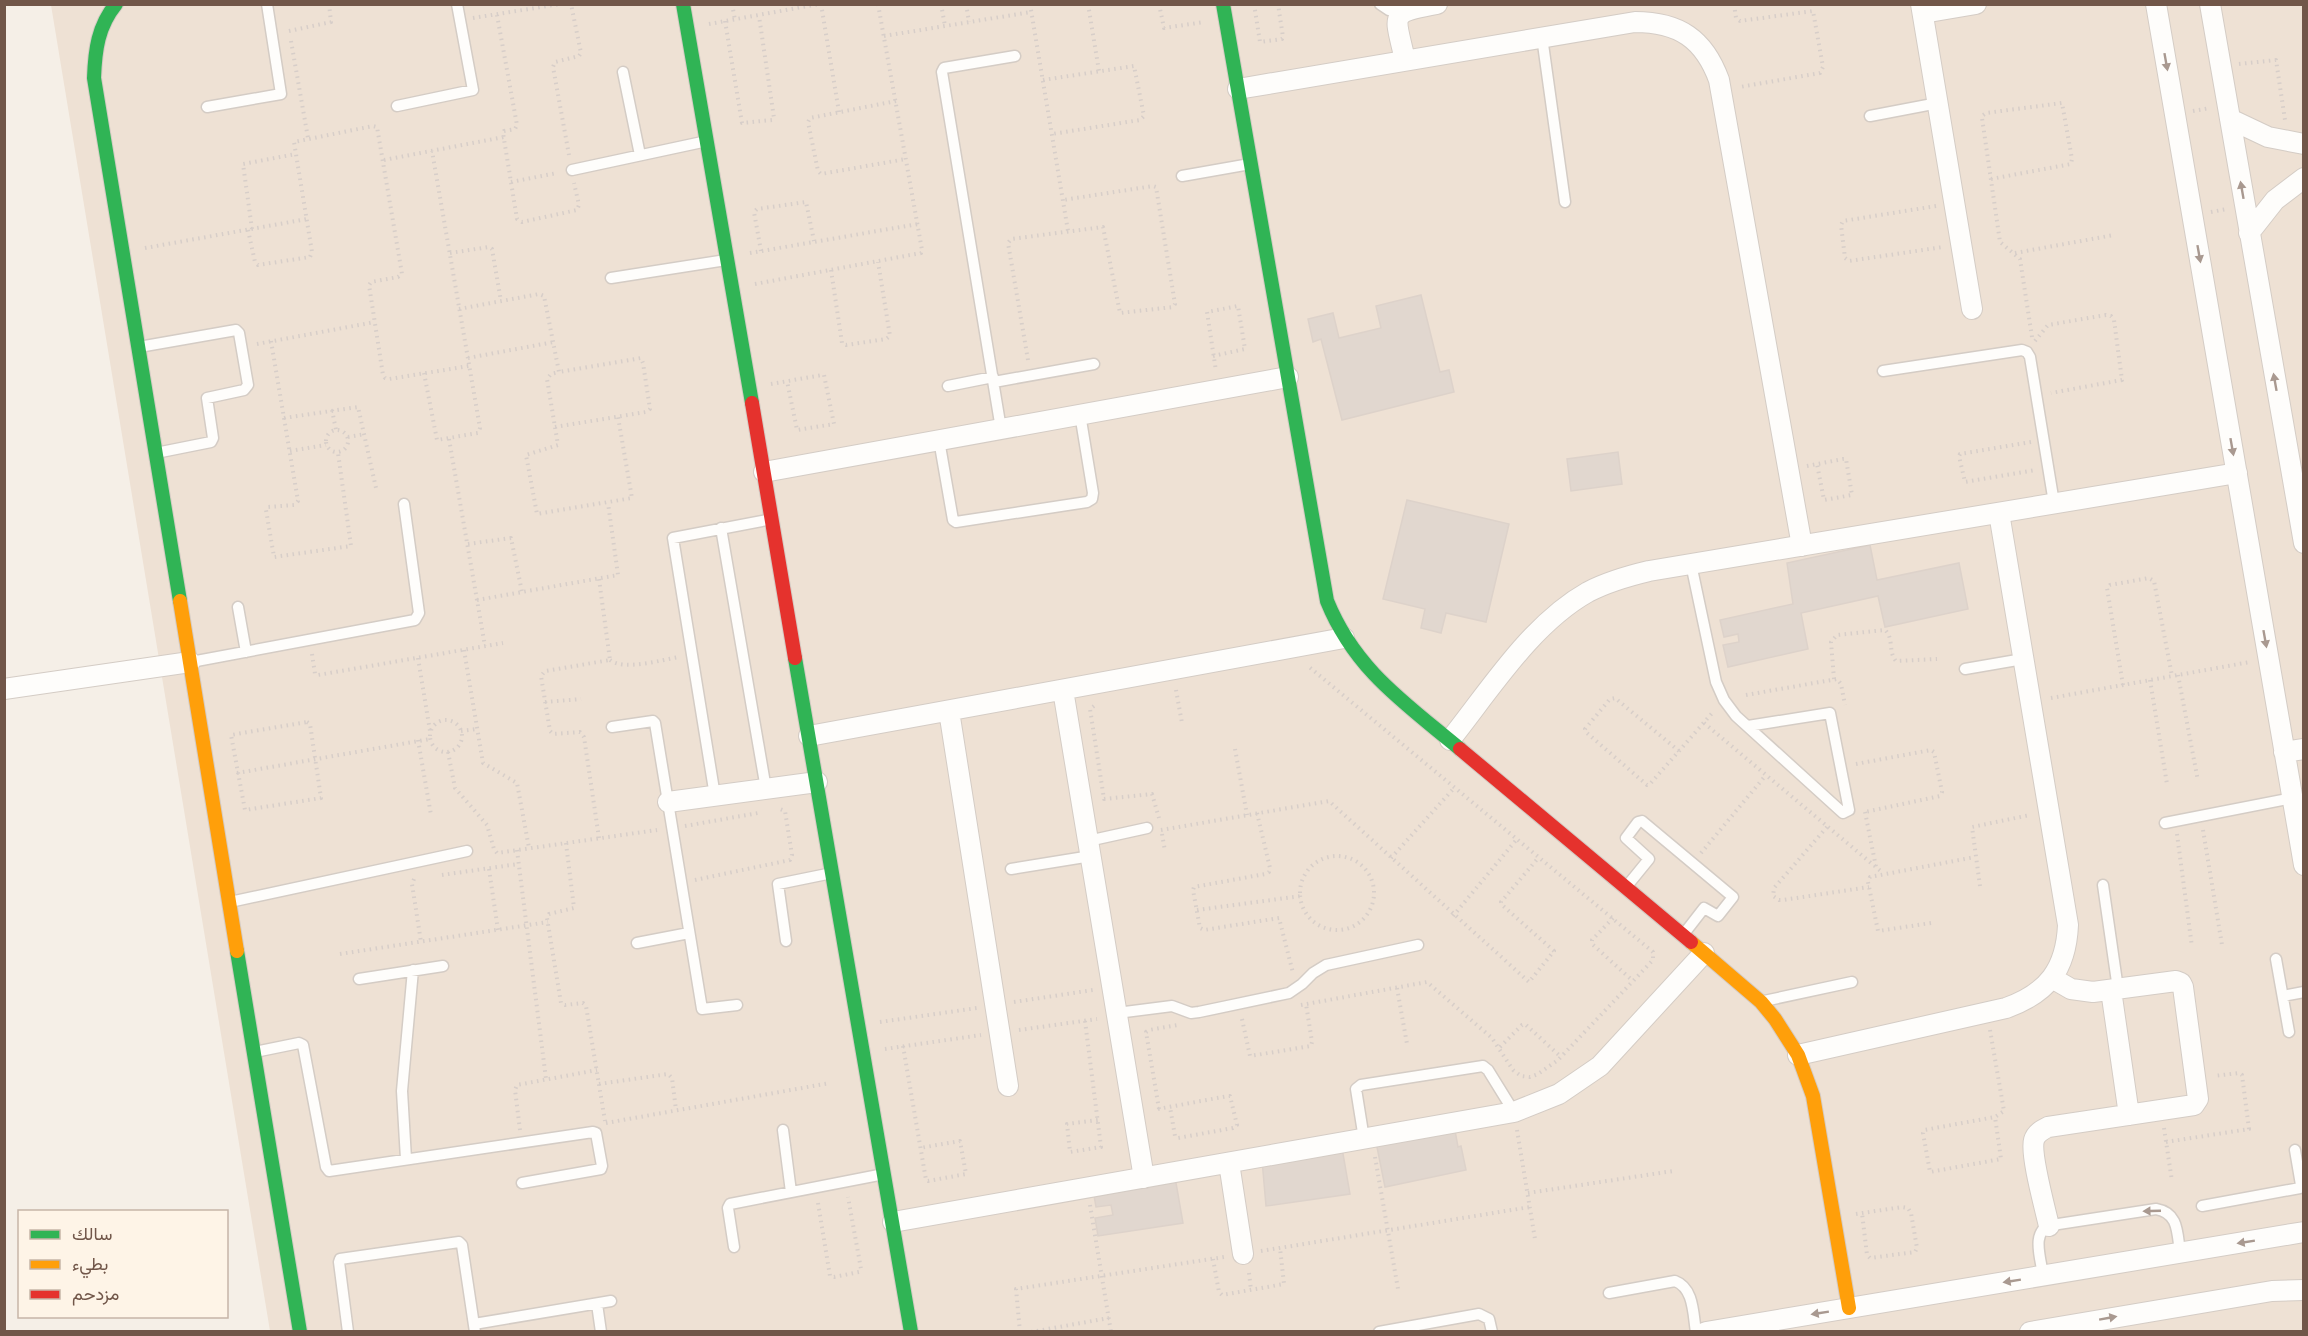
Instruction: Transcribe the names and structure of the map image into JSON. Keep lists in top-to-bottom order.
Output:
{
  "legend": ["سالك", "بطيء", "مزدحم"]
}
